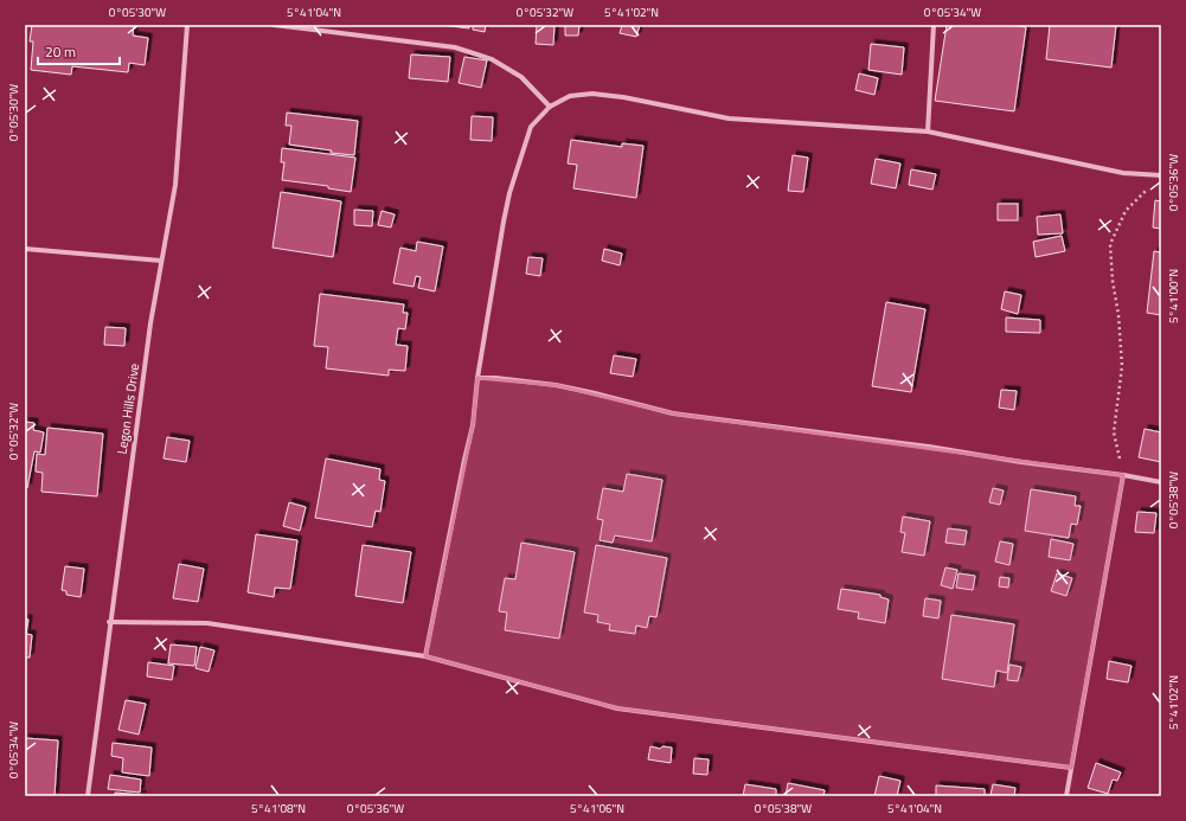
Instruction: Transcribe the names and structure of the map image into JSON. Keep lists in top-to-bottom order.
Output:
{
  "streets": {
    "street": ["Legon Hills Drive"]
  },
  "scale_bar": "20 m",
  "coordinates": [
    "0°05'30\"W",
    "5°41'04\"N",
    "0°05'32\"W",
    "5°41'02\"N",
    "0°05'34\"W",
    "0°05'36\"W",
    "5°41'00\"N",
    "0°05'38\"W",
    "5°41'08\"N",
    "5°41'06\"N"
  ]
}
